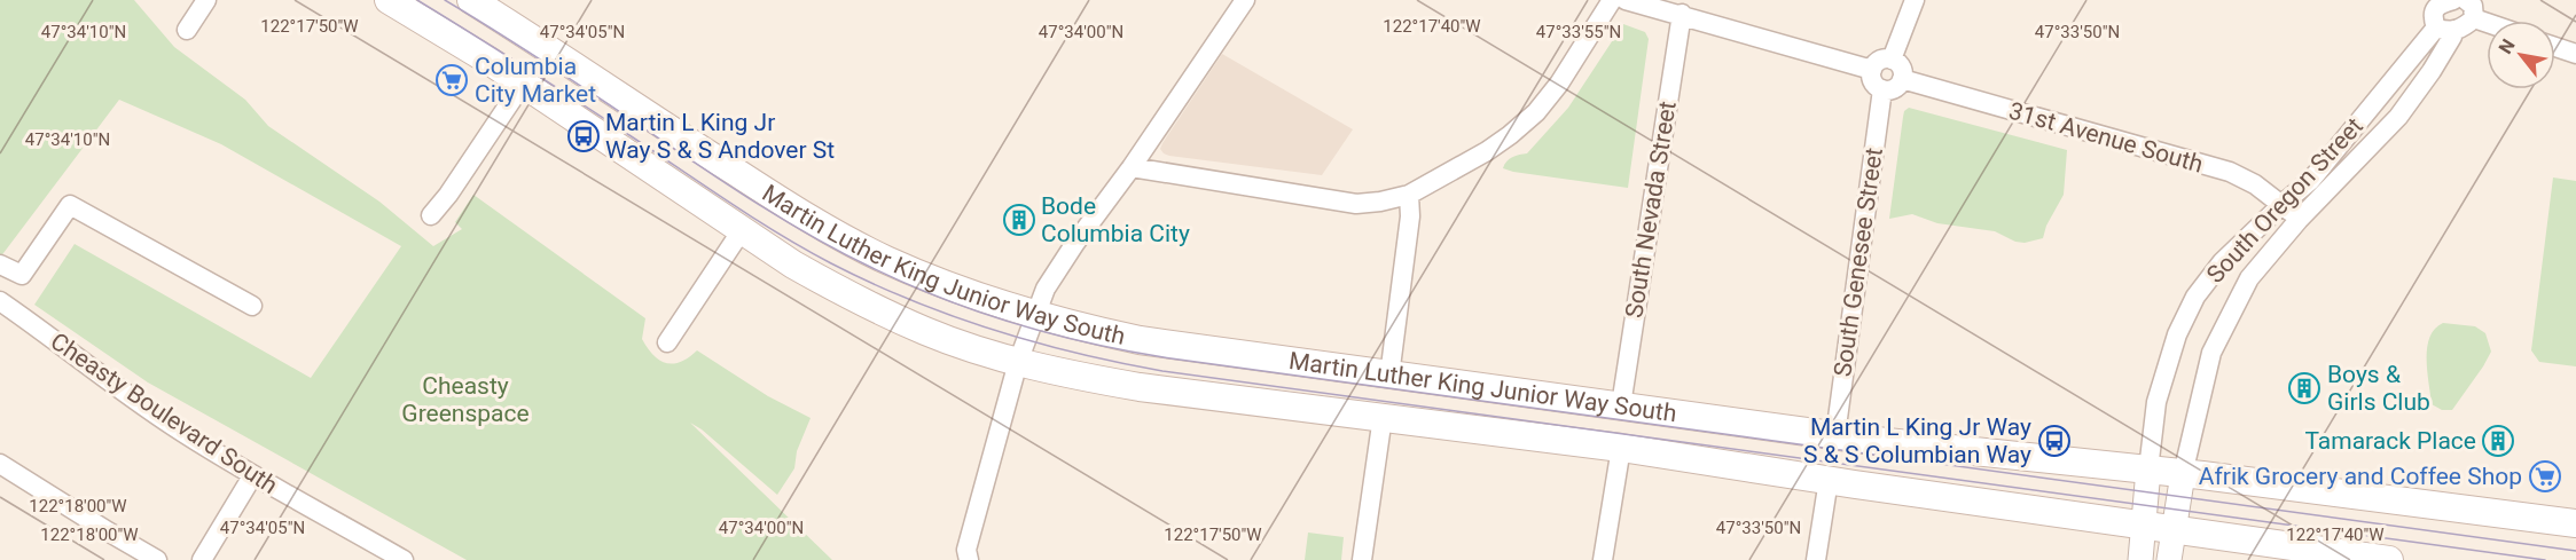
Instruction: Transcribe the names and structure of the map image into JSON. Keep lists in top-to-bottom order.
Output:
{
  "streets": {
    "main road": ["Martin Luther King Junior Way South"],
    "street": [
      "31st Avenue South",
      "South Oregon Street",
      "South Nevada Street",
      "South Genesee Street",
      "Cheasty Boulevard South"
    ]
  },
  "crossings": [
    ["31st Avenue South", "South Oregon Street"],
    ["31st Avenue South", "South Genesee Street"],
    ["South Oregon Street", "Martin Luther King Junior Way South"],
    ["South Nevada Street", "Martin Luther King Junior Way South"],
    ["Martin Luther King Junior Way South", "South Genesee Street"]
  ],
  "parks": ["Cheasty Greenspace"],
  "places": {
    "supermarket": ["Columbia City Market", "Afrik Grocery and Coffee Shop"],
    "bus stop": ["Martin L King Jr Way S & S Andover St", "Martin L King Jr Way S & S Columbian Way"],
    "building": ["Bode Columbia City", "Boys & Girls Club", "Tamarack Place"]
  },
  "north": "top left",
  "coordinates": [
    "122°17'50\"W",
    "122°17'40\"W",
    "47°34'10\"N",
    "47°34'05\"N",
    "47°34'00\"N",
    "47°33'55\"N",
    "47°33'50\"N",
    "122°18'00\"W"
  ]
}
